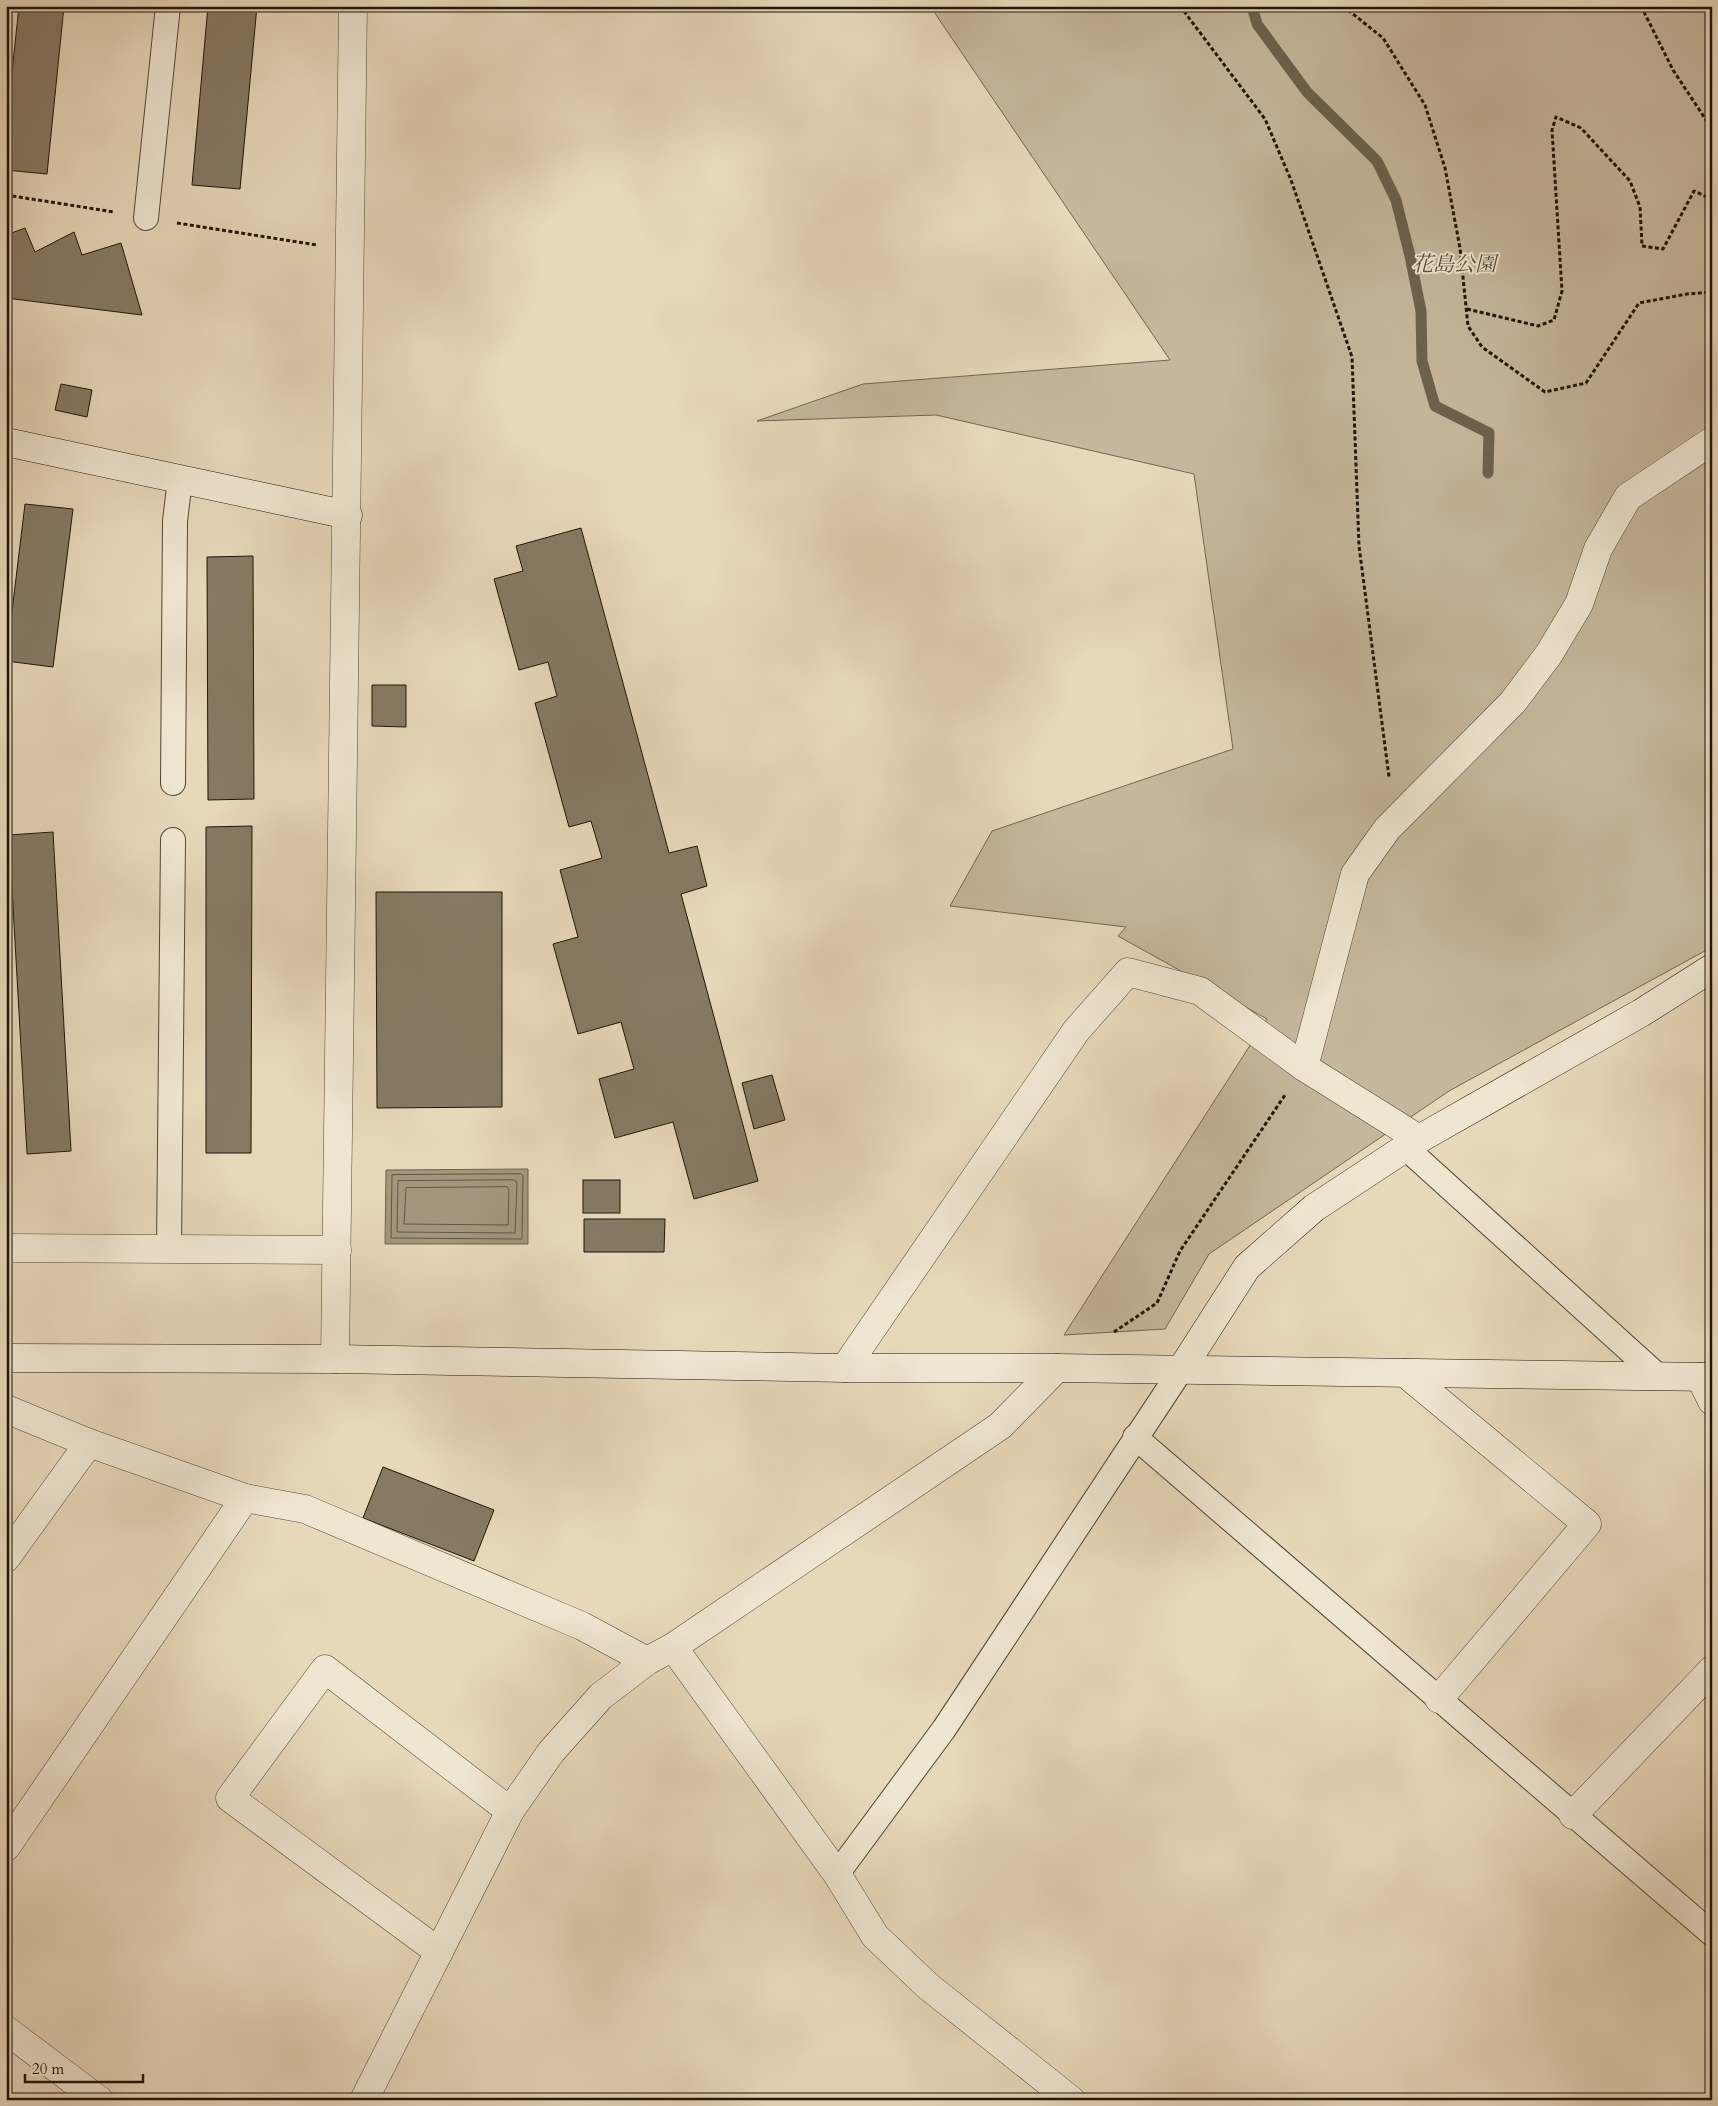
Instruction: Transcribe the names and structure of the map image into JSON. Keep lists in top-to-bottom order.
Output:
{
  "parks": ["花島公園"],
  "scale_bar": "20 m"
}
